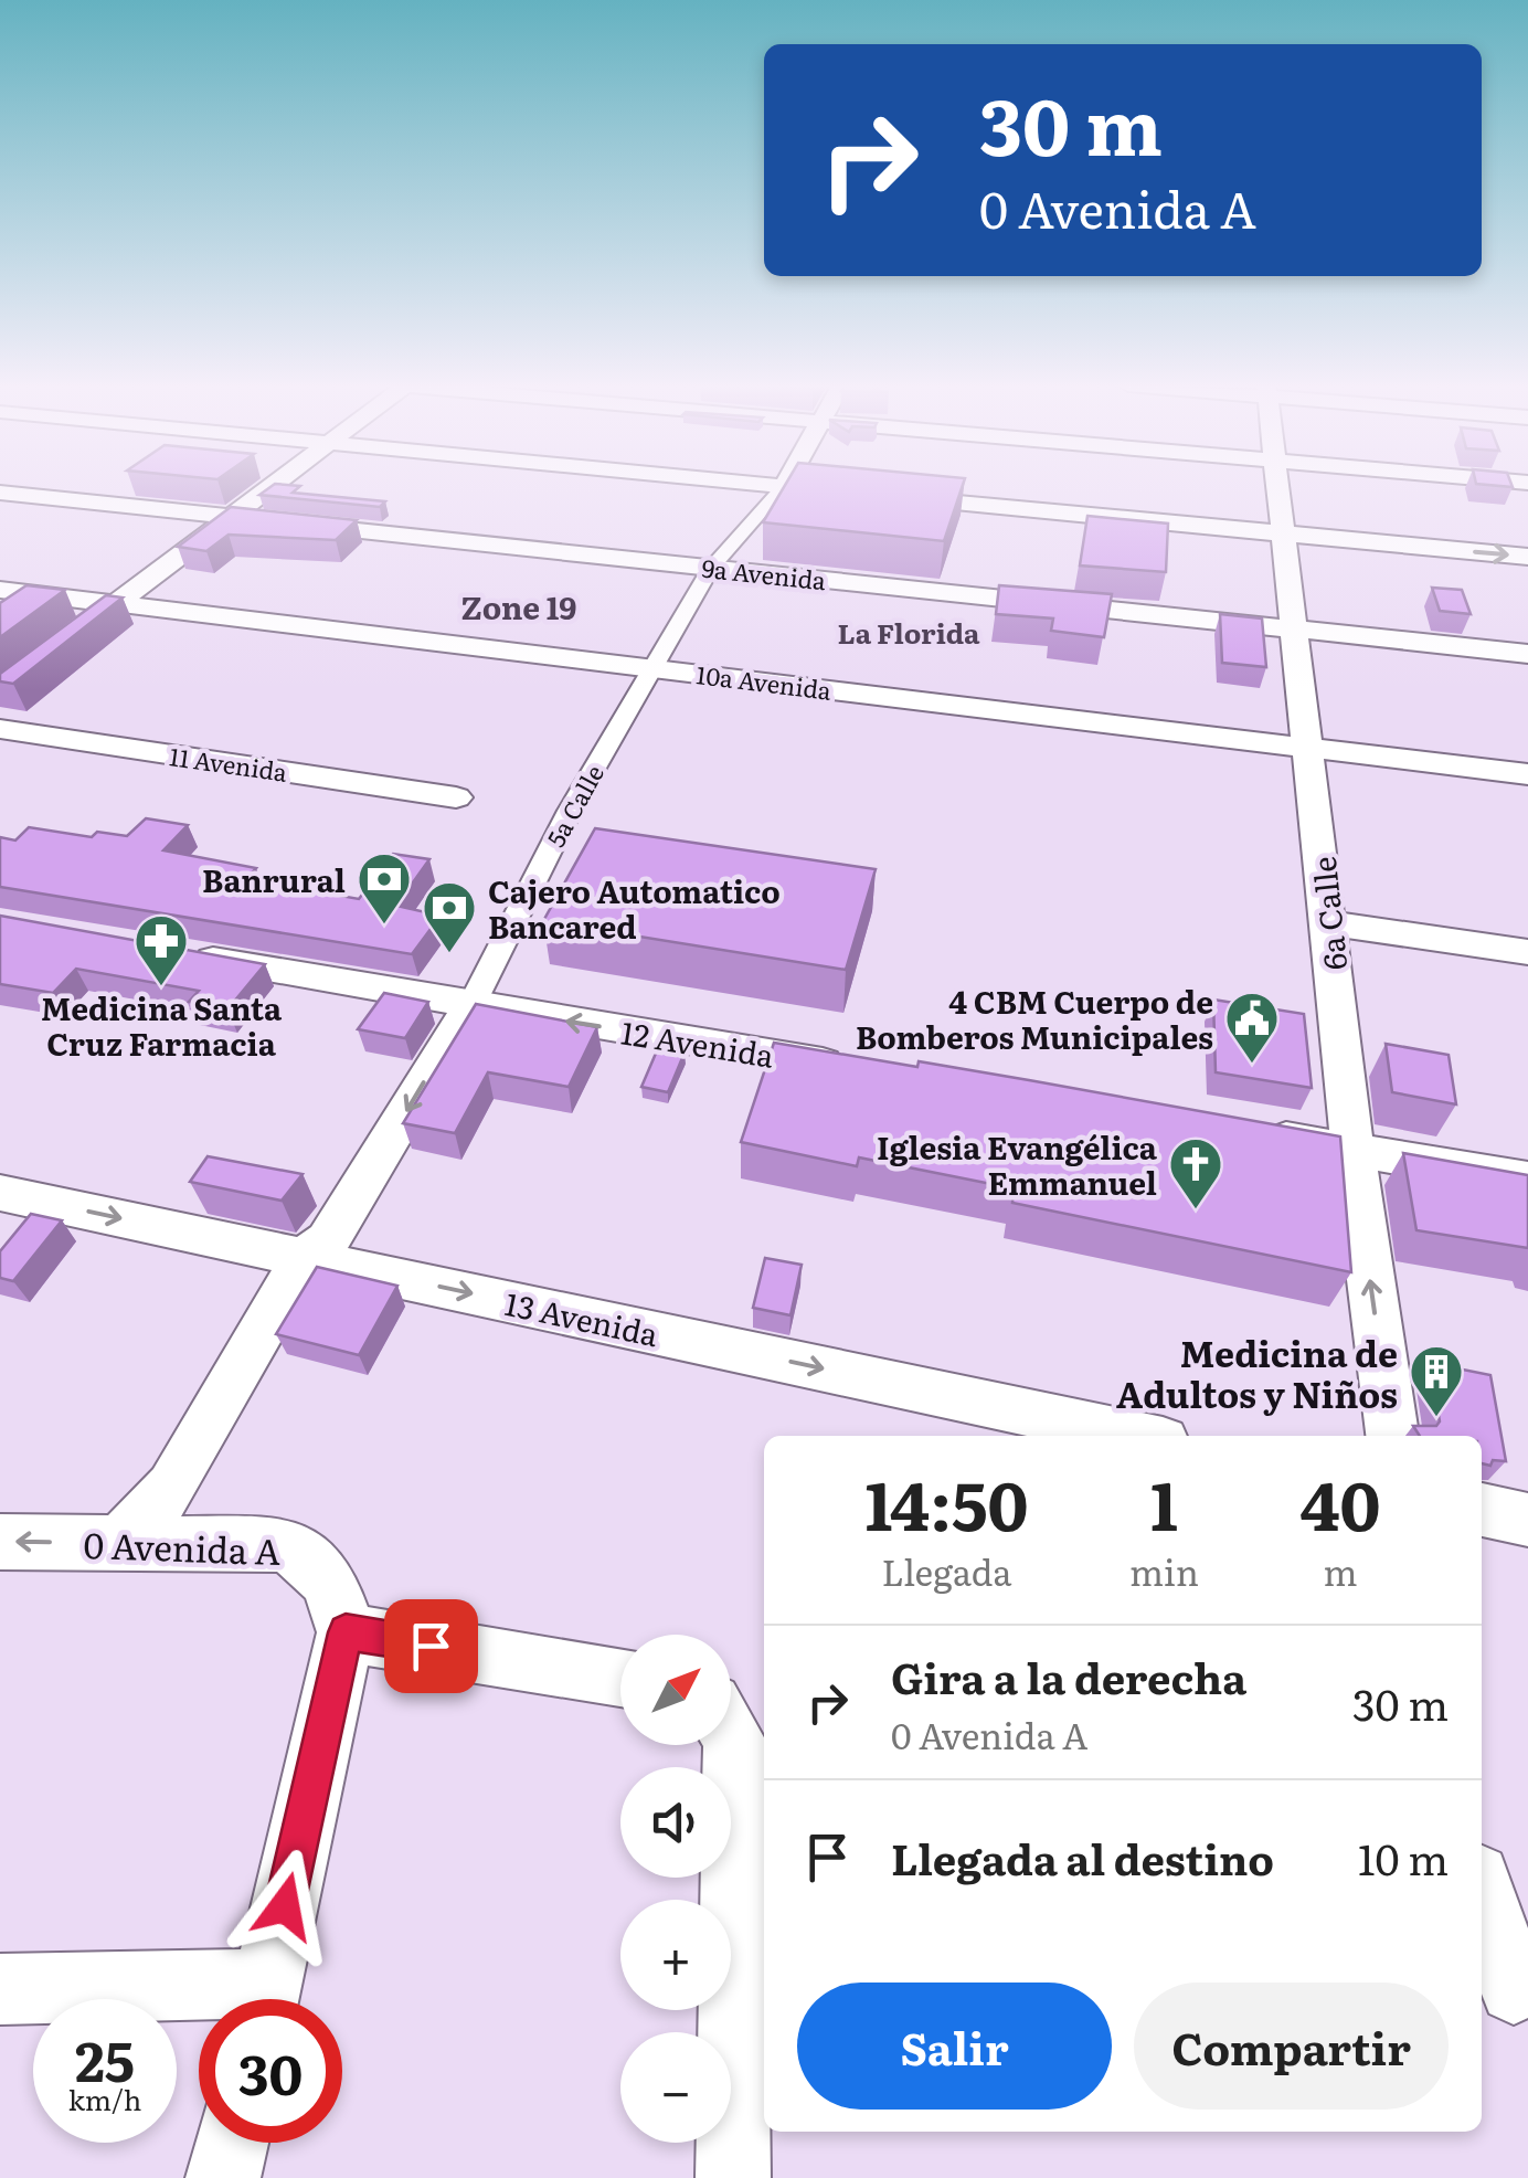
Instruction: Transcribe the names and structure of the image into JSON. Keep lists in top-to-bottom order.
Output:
{
  "streets": {
    "street": [
      "9a Avenida",
      "10a Avenida",
      "11 Avenida",
      "5a Calle",
      "6a Calle",
      "12 Avenida",
      "13 Avenida",
      "0 Avenida A"
    ]
  },
  "crossings": [
    ["9a Avenida", "5a Calle"],
    ["9a Avenida", "6a Calle"],
    ["10a Avenida", "5a Calle"],
    ["10a Avenida", "6a Calle"],
    ["5a Calle", "12 Avenida"],
    ["5a Calle", "13 Avenida"],
    ["5a Calle", "0 Avenida A"]
  ],
  "one_way": ["12 Avenida", "13 Avenida"],
  "districts": ["Zone 19", "La Florida"],
  "places": {
    "bank": ["Banrural", "Cajero Automatico Bancared"],
    "pharmacy": ["Medicina Santa Cruz Farmacia"],
    "public building": ["4 CBM Cuerpo de Bomberos Municipales"],
    "church": ["Iglesia Evangélica Emmanuel"],
    "building": ["Medicina de Adultos y Niños"]
  },
  "north": "top right",
  "page": {
    "turn": ["30 m", "0 Avenida A"],
    "eta": [
      "14:50",
      "Llegada",
      "1",
      "min",
      "40",
      "m"
    ],
    "list": [
      {
        "name": "Gira a la derecha",
        "note": "0 Avenida A",
        "value": "30 m"
      },
      {
        "name": "Llegada al destino",
        "value": "10 m"
      }
    ],
    "map_buttons": ["+", "−"],
    "buttons": ["Salir", "Compartir"],
    "speed": "25 km/h",
    "limit": "30"
  }
}
